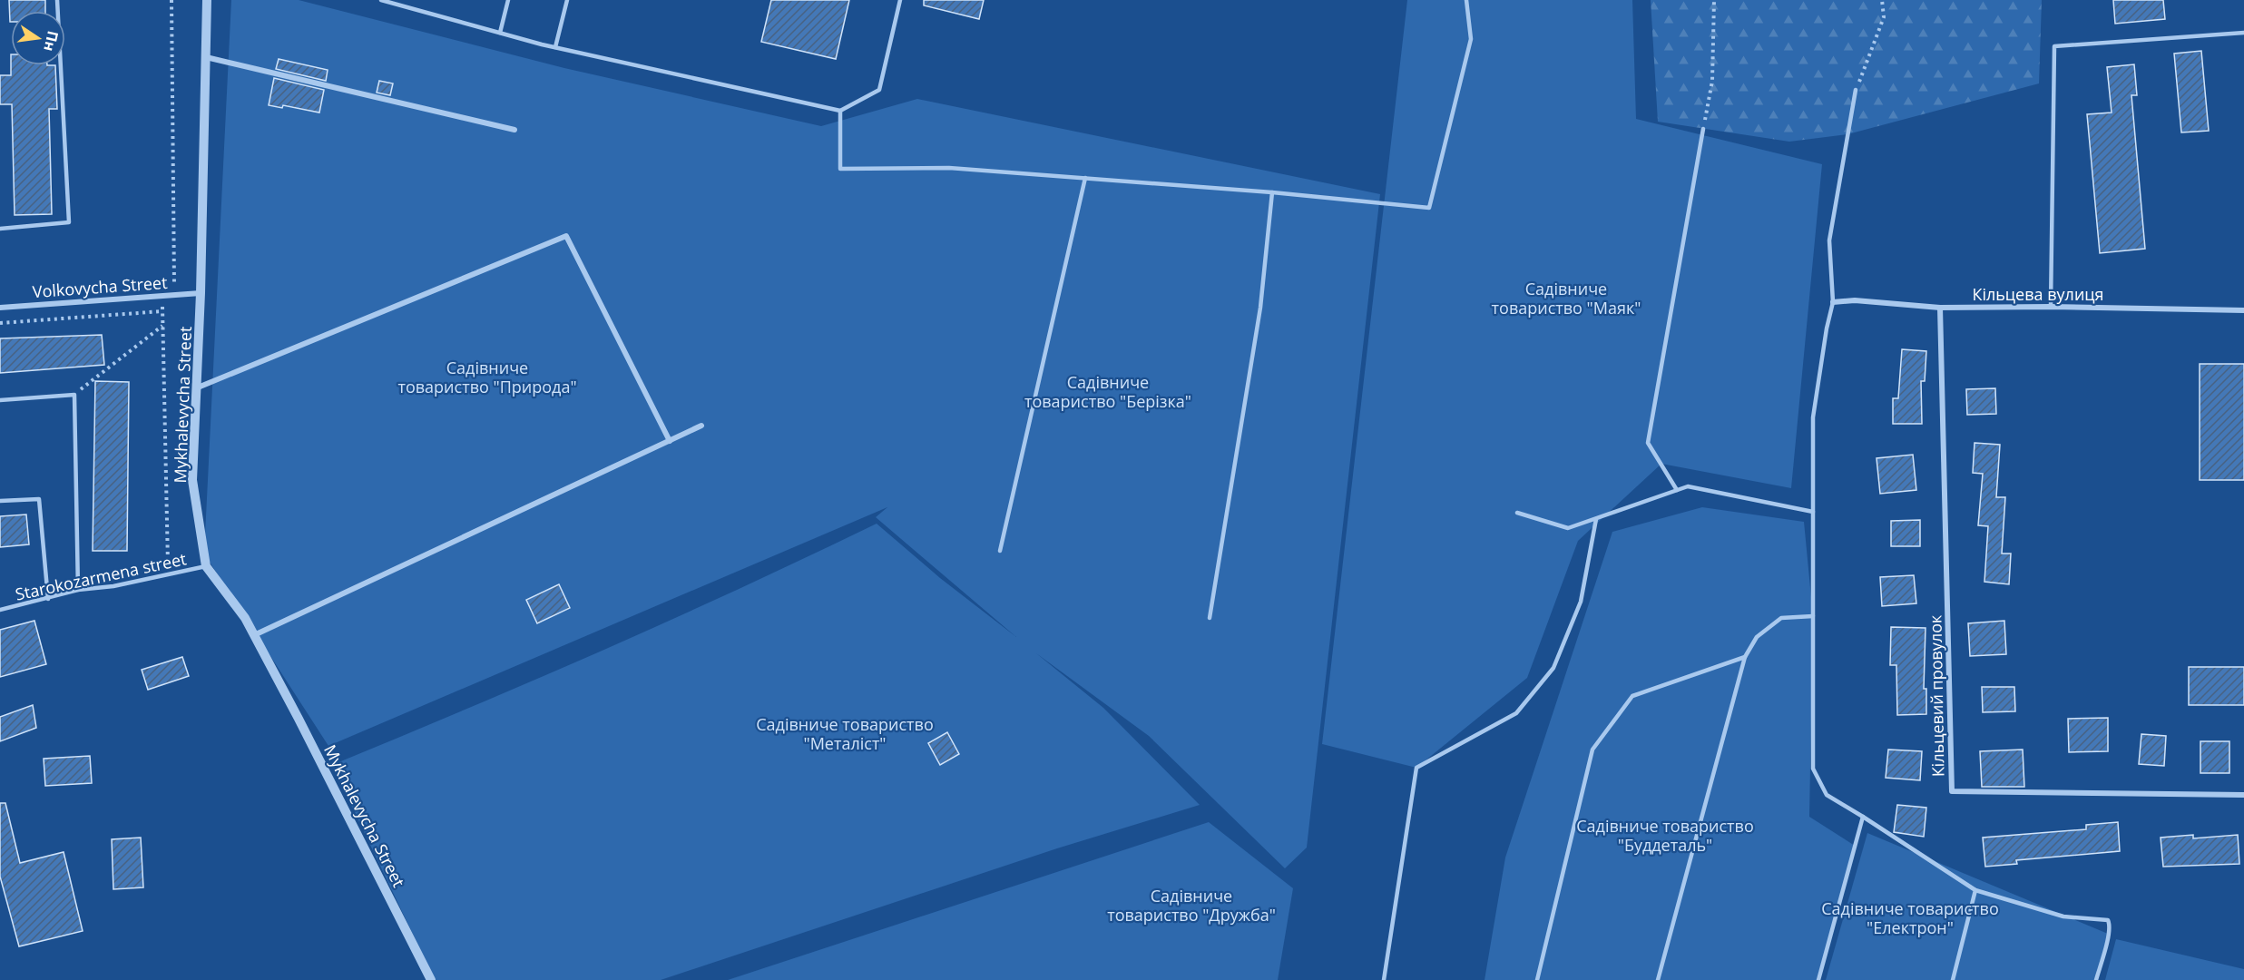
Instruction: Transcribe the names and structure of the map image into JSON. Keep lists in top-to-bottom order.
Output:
{
  "streets": {
    "street": [
      "Volkovycha Street",
      "Кільцева вулиця",
      "Mykhalevycha Street",
      "Кільцевий провулок"
    ],
    "lane": ["Starokozarmena street"]
  },
  "crossings": [
    ["Volkovycha Street", "Mykhalevycha Street"],
    ["Кільцева вулиця", "Кільцевий провулок"],
    ["Mykhalevycha Street", "Starokozarmena street"]
  ],
  "parks": [
    "Садівниче товариство \"Маяк\"",
    "Садівниче товариство \"Природа\"",
    "Садівниче товариство \"Берізка\"",
    "Садівниче товариство \"Металіст\"",
    "Садівниче товариство \"Буддеталь\"",
    "Садівниче товариство \"Дружба\"",
    "Садівниче товариство \"Електрон\""
  ],
  "north": "right"
}
